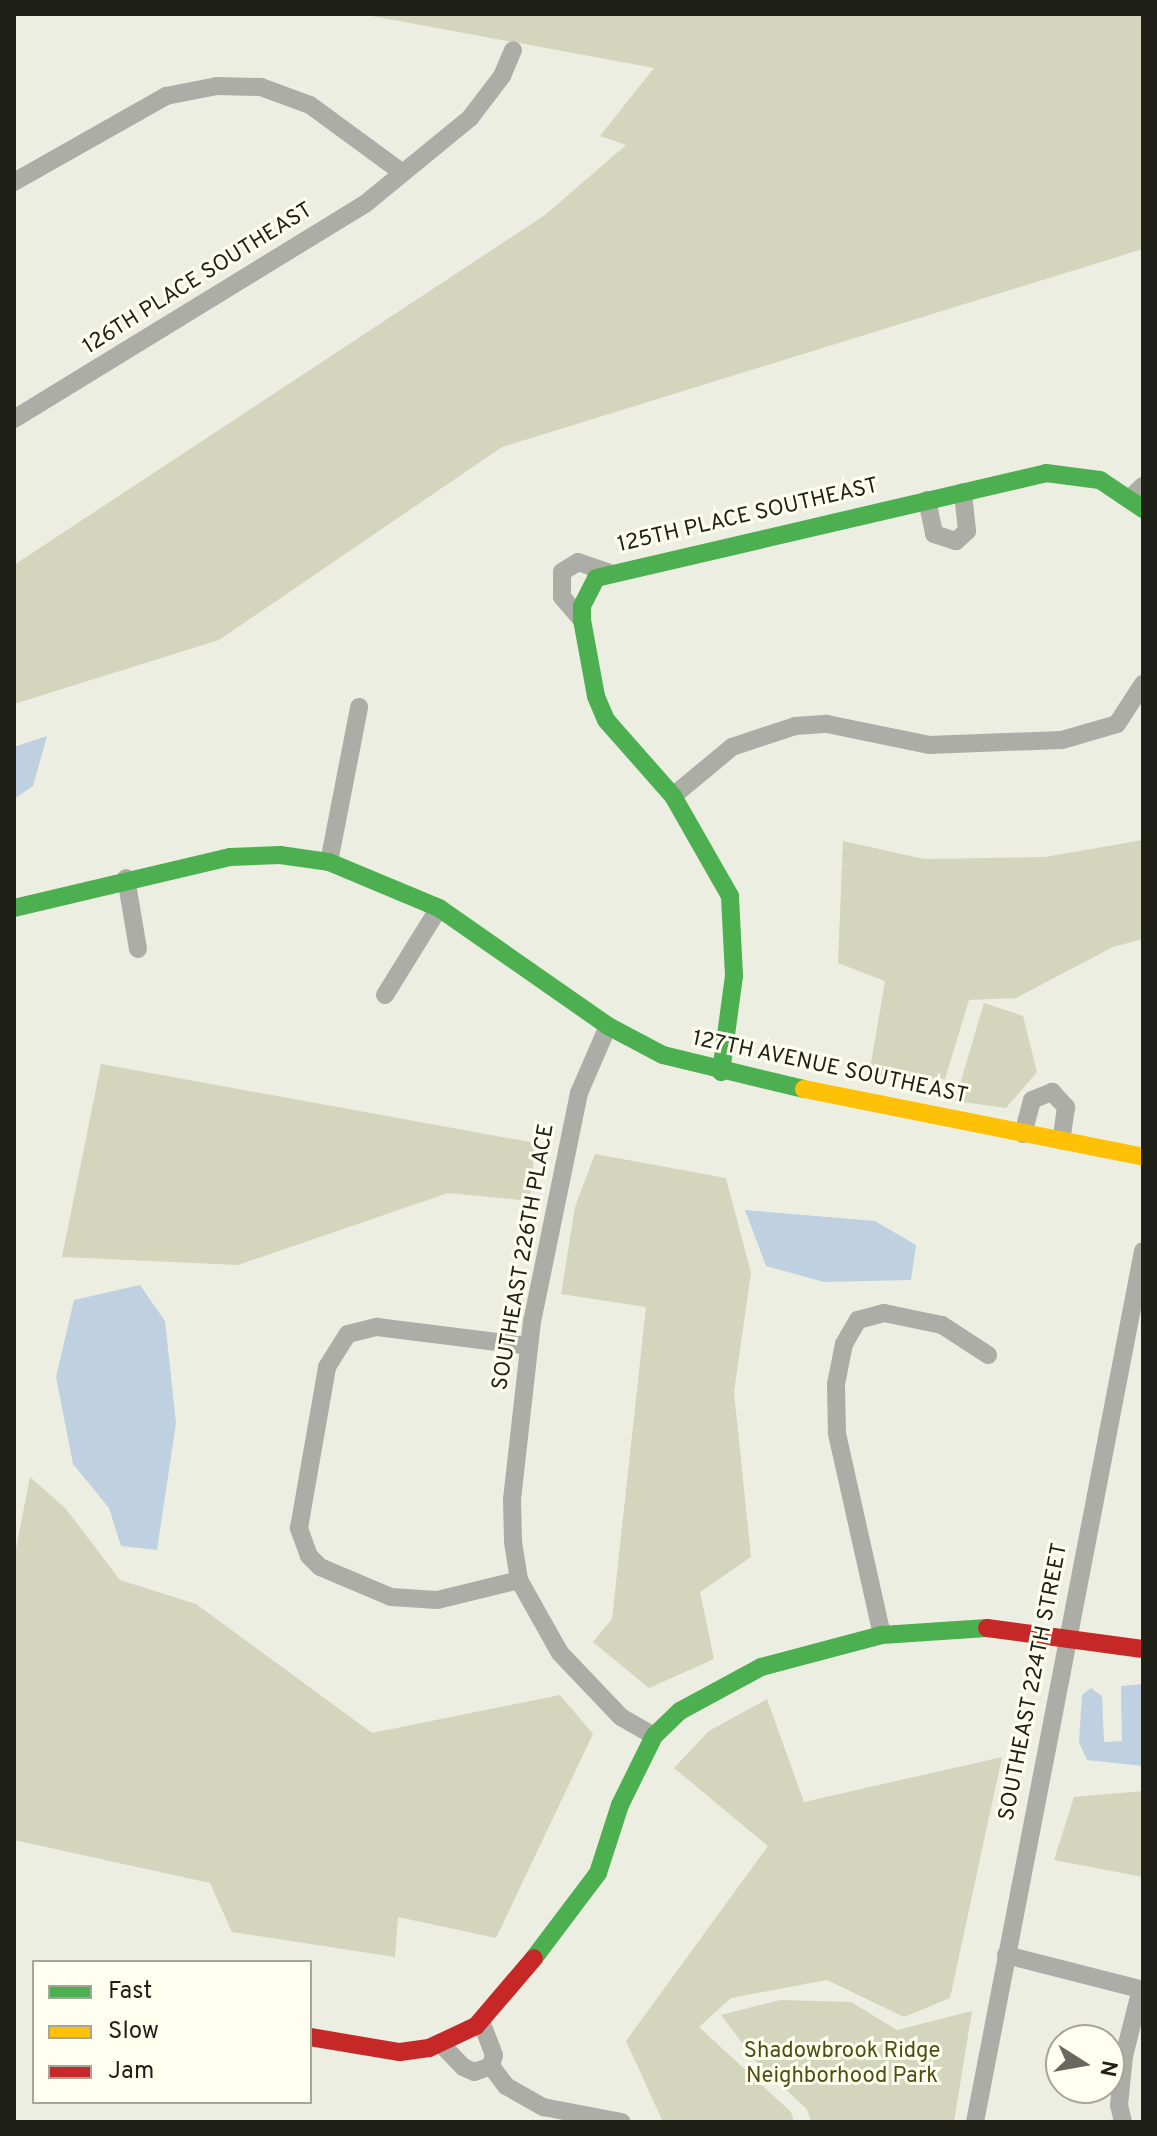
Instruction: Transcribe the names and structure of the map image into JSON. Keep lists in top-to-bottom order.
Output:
{
  "streets": {
    "street": [
      "126TH PLACE SOUTHEAST",
      "125TH PLACE SOUTHEAST",
      "127TH AVENUE SOUTHEAST",
      "SOUTHEAST 226TH PLACE",
      "SOUTHEAST 224TH STREET"
    ]
  },
  "crossings": [
    ["127TH AVENUE SOUTHEAST", "SOUTHEAST 226TH PLACE"]
  ],
  "parks": ["Shadowbrook Ridge Neighborhood Park"],
  "legend": ["Fast", "Slow", "Jam"],
  "north": "right"
}
